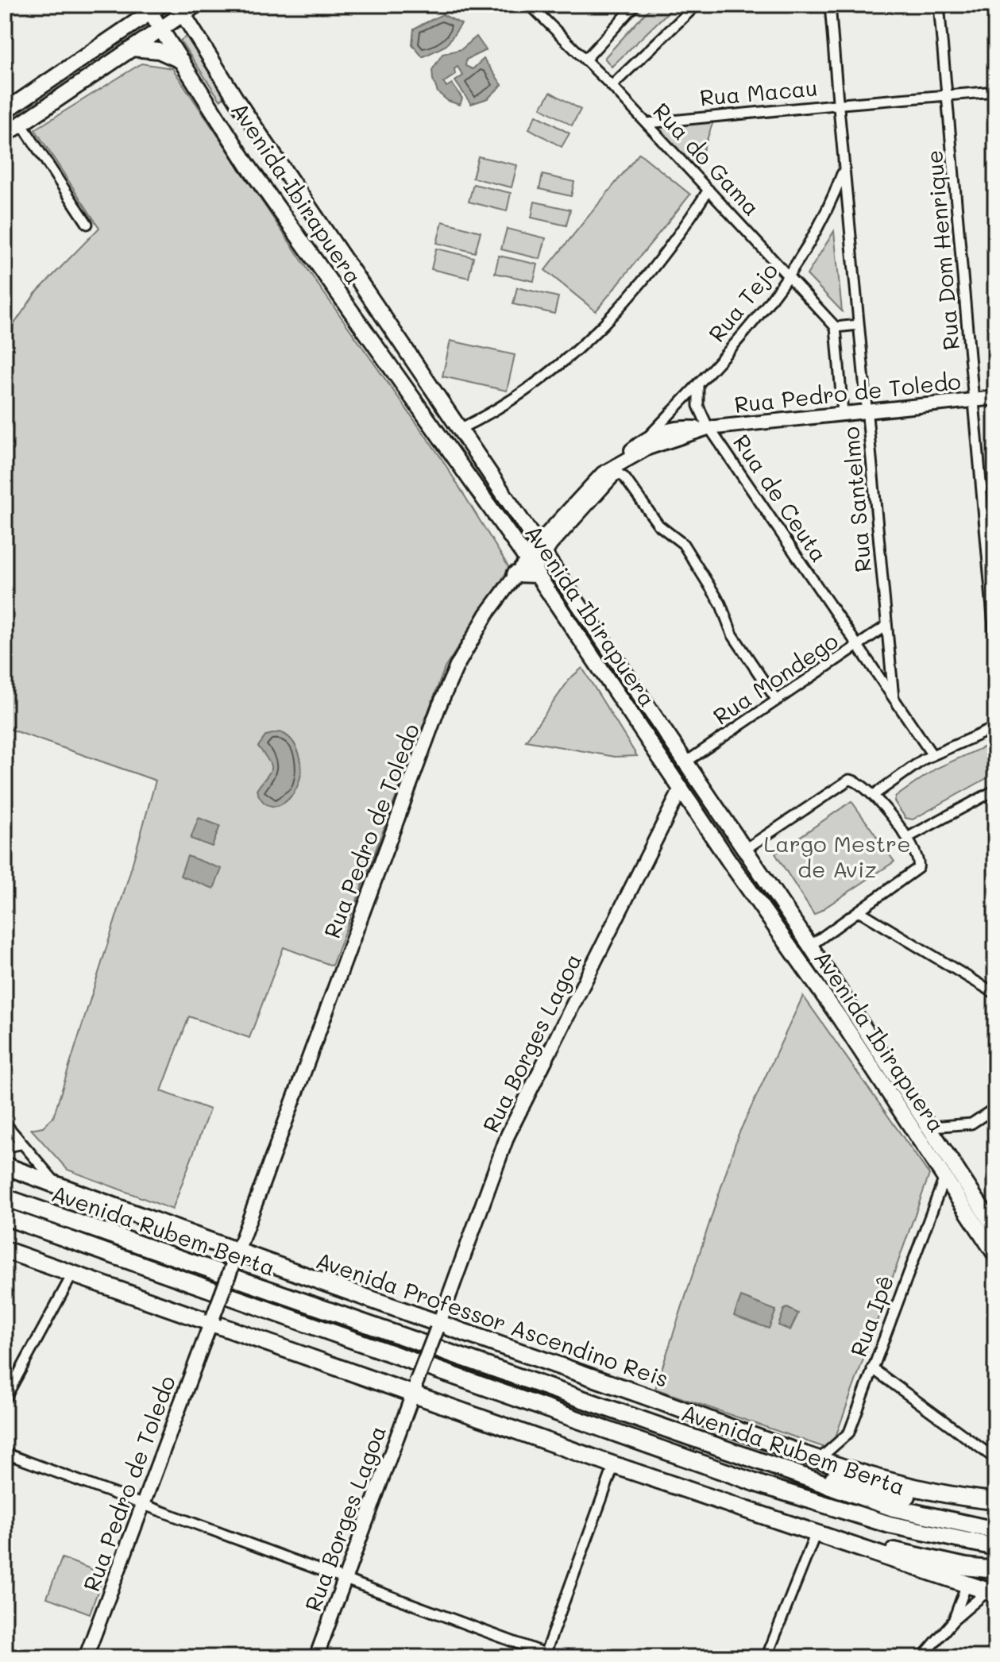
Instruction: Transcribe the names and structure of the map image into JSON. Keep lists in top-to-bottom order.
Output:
{
  "streets": {
    "highway": ["Avenida Rubem Berta", "Avenida Professor Ascendino Reis"],
    "main road": ["Avenida Ibirapuera"],
    "street": [
      "Rua Macau",
      "Rua do Gama",
      "Rua Dom Henrique",
      "Rua Tejo",
      "Rua Pedro de Toledo",
      "Rua de Ceuta",
      "Rua Santelmo",
      "Rua Mondego",
      "Rua Borges Lagoa",
      "Rua Ipê"
    ]
  },
  "crossings": [
    ["Rua Macau", "Rua do Gama"],
    ["Rua Macau", "Rua Dom Henrique"],
    ["Rua Macau", "Rua Santelmo"],
    ["Rua do Gama", "Rua Tejo"],
    ["Avenida Ibirapuera", "Rua Pedro de Toledo"],
    ["Avenida Ibirapuera", "Rua Mondego"],
    ["Avenida Ibirapuera", "Rua Borges Lagoa"],
    ["Avenida Ibirapuera", "Rua Ipê"],
    ["Rua Dom Henrique", "Rua Pedro de Toledo"],
    ["Rua Tejo", "Rua Pedro de Toledo"],
    ["Rua Tejo", "Rua de Ceuta"],
    ["Rua Tejo", "Rua Santelmo"],
    ["Rua Pedro de Toledo", "Rua de Ceuta"],
    ["Rua Pedro de Toledo", "Rua Santelmo"],
    ["Rua Pedro de Toledo", "Avenida Professor Ascendino Reis"],
    ["Rua de Ceuta", "Rua Santelmo"],
    ["Rua de Ceuta", "Rua Mondego"],
    ["Rua Santelmo", "Rua Mondego"],
    ["Rua Borges Lagoa", "Avenida Professor Ascendino Reis"],
    ["Rua Ipê", "Avenida Professor Ascendino Reis"]
  ],
  "parks": ["Largo Mestre de Aviz"]
}
